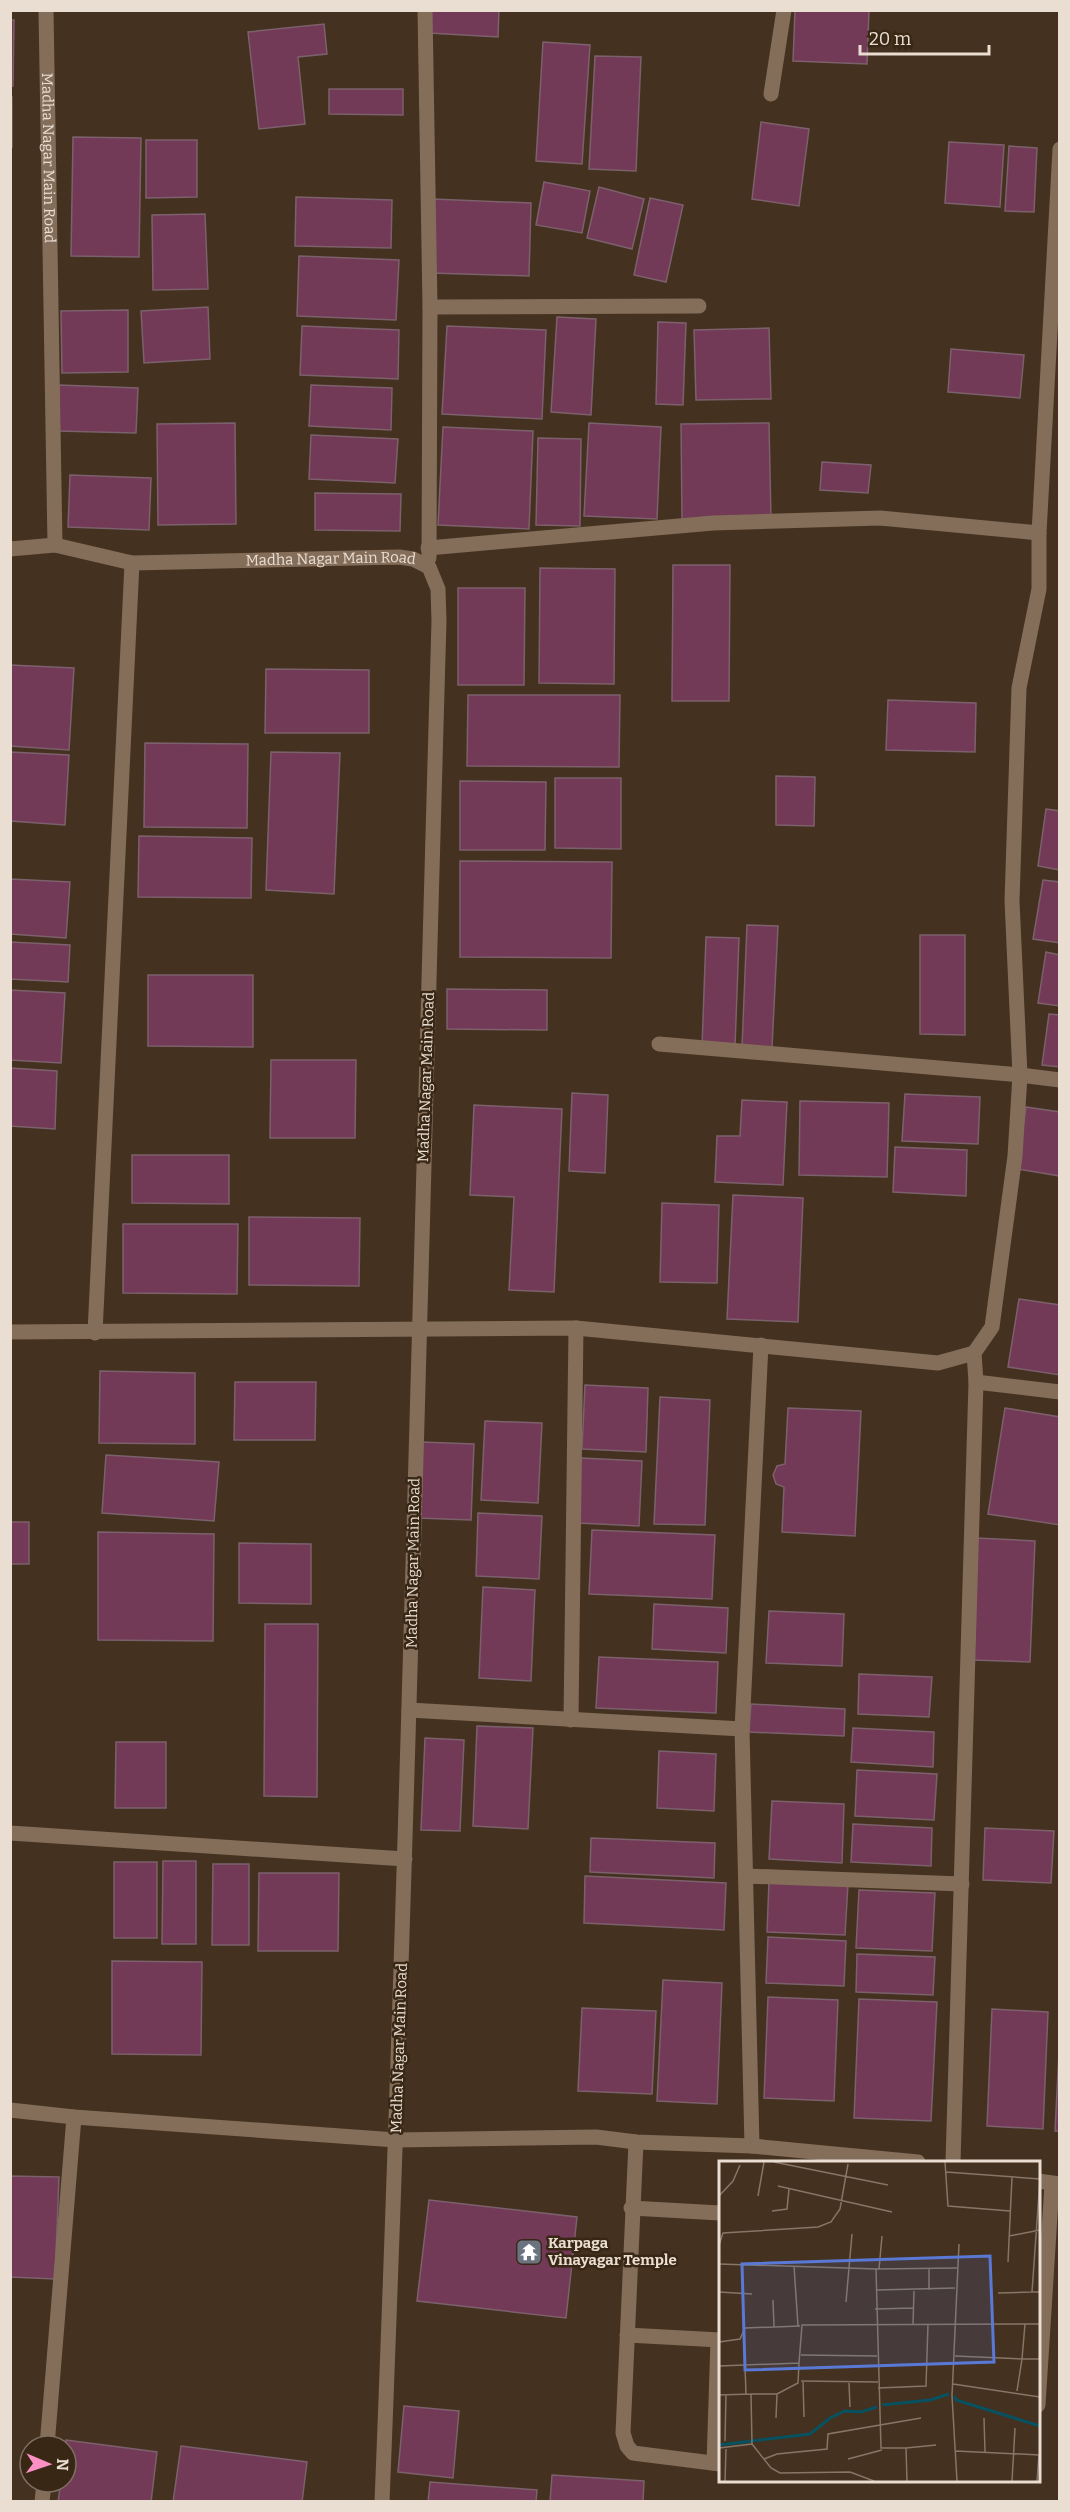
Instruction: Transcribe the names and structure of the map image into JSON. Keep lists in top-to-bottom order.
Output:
{
  "streets": {
    "street": ["Madha Nagar Main Road"]
  },
  "places": {
    "temple": ["Karpaga Vinayagar Temple"]
  },
  "scale_bar": "20 m",
  "north": "right"
}
